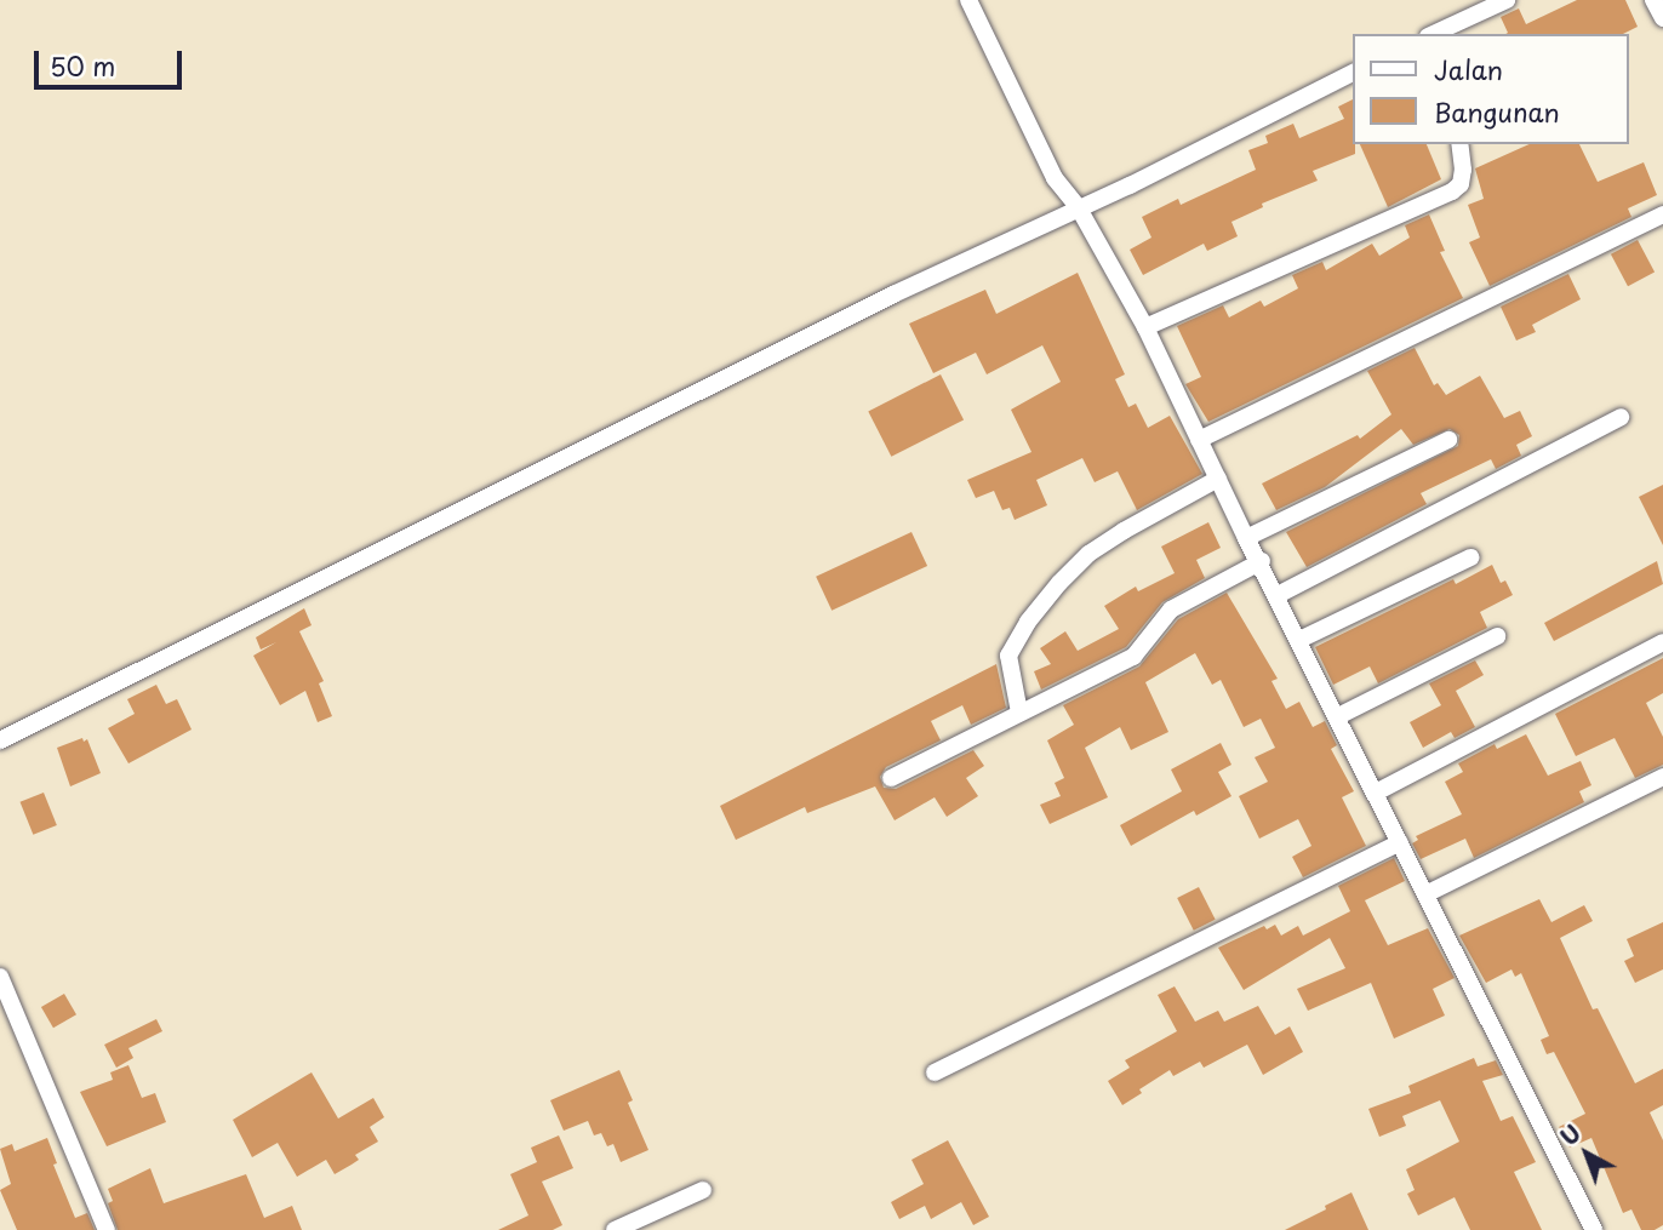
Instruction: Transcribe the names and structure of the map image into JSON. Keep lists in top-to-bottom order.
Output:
{
  "legend": ["Jalan", "Bangunan"],
  "scale_bar": "50 m",
  "north": "top left"
}
